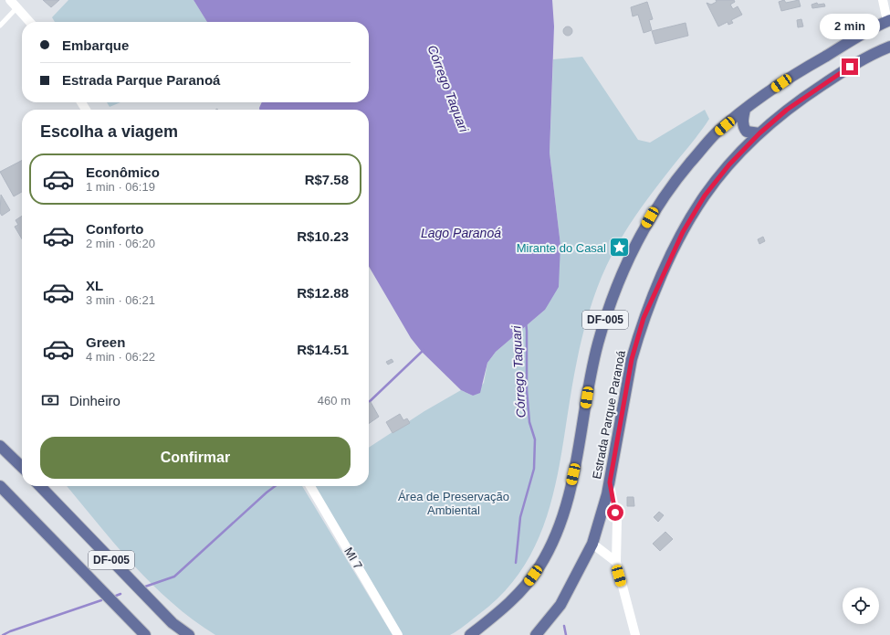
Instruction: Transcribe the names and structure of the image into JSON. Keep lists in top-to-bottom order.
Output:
{
  "streets": {
    "main road": ["DF-005", "Estrada Parque Paranoá"],
    "street": ["MI 7"]
  },
  "water": ["Córrego Taquari", "Lago Paranoá"],
  "parks": ["Área de Preservação Ambiental"],
  "places": {
    "place": ["Mirante do Casal"]
  },
  "page": {
    "bubble": "2 min",
    "banner": ["Embarque", "Estrada Parque Paranoá"],
    "heading": "Escolha a viagem",
    "list": [
      {
        "name": "Econômico",
        "note": "1 min · 06:19",
        "value": "R$7.58"
      },
      {
        "name": "Conforto",
        "note": "2 min · 06:20",
        "value": "R$10.23"
      },
      {
        "name": "XL",
        "note": "3 min · 06:21",
        "value": "R$12.88"
      },
      {
        "name": "Green",
        "note": "4 min · 06:22",
        "value": "R$14.51"
      }
    ],
    "pay": ["Dinheiro", "460 m"],
    "buttons": "Confirmar"
  }
}
